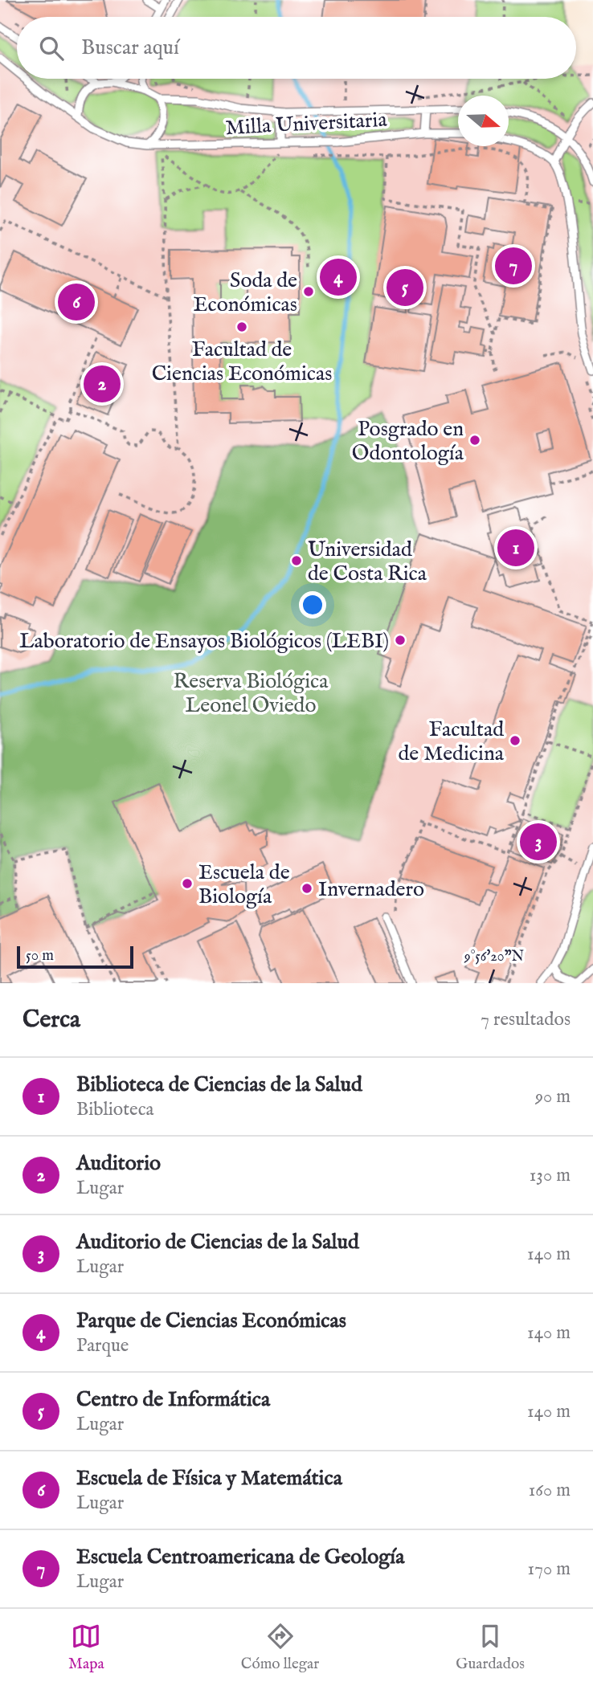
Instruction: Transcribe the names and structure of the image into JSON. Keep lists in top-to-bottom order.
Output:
{
  "streets": {
    "lane": ["Milla Universitaria"]
  },
  "parks": ["Reserva Biológica Leonel Oviedo"],
  "places": [
    "Soda de Económicas",
    "Facultad de Ciencias Económicas",
    "Posgrado en Odontología",
    "Universidad de Costa Rica",
    "Laboratorio de Ensayos Biológicos (LEBI)",
    "Facultad de Medicina",
    "Escuela de Biología",
    "Invernadero"
  ],
  "scale_bar": "50 m",
  "north": "right",
  "page": {
    "search": "Buscar aquí",
    "pins": [
      "7",
      "4",
      "5",
      "6",
      "2",
      "1",
      "3"
    ],
    "scale": "50 m",
    "heading": ["Cerca", "7 resultados"],
    "list": [
      {
        "mark": "1",
        "name": "Biblioteca de Ciencias de la Salud",
        "note": "Biblioteca",
        "value": "90 m"
      },
      {
        "mark": "2",
        "name": "Auditorio",
        "note": "Lugar",
        "value": "130 m"
      },
      {
        "mark": "3",
        "name": "Auditorio de Ciencias de la Salud",
        "note": "Lugar",
        "value": "140 m"
      },
      {
        "mark": "4",
        "name": "Parque de Ciencias Económicas",
        "note": "Parque",
        "value": "140 m"
      },
      {
        "mark": "5",
        "name": "Centro de Informática",
        "note": "Lugar",
        "value": "140 m"
      },
      {
        "mark": "6",
        "name": "Escuela de Física y Matemática",
        "note": "Lugar",
        "value": "160 m"
      },
      {
        "mark": "7",
        "name": "Escuela Centroamericana de Geología",
        "note": "Lugar",
        "value": "170 m"
      }
    ],
    "nav": ["Mapa", "Cómo llegar", "Guardados"]
  },
  "coordinates": ["9°56'20\"N"]
}
